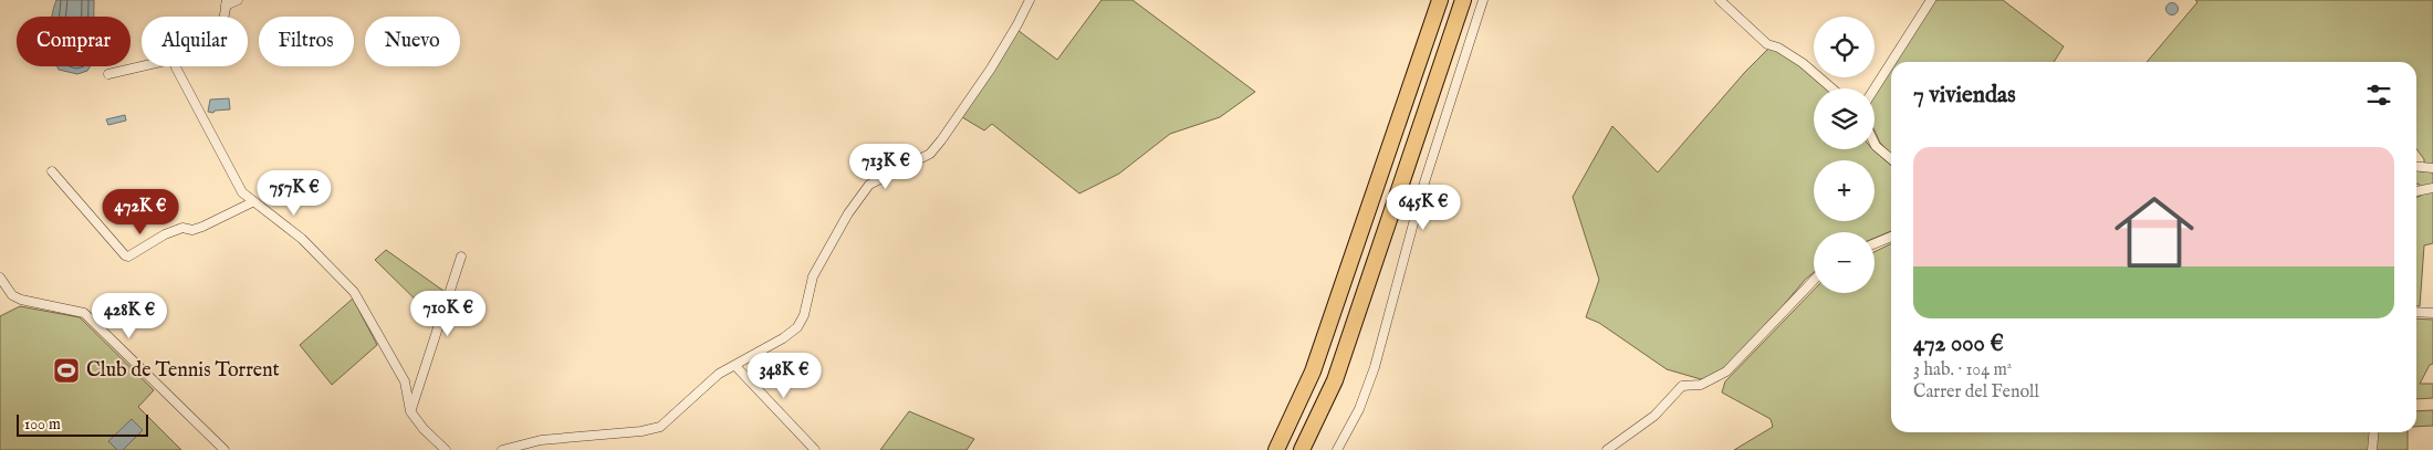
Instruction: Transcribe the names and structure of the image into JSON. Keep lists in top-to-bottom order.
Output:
{
  "places": {
    "sports": ["Club de Tennis Torrent"]
  },
  "scale_bar": "100 m",
  "page": {
    "map_buttons": ["+", "−"],
    "chip": [
      "Comprar",
      "Alquilar",
      "Filtros",
      "Nuevo"
    ],
    "heading": "7 viviendas",
    "list": [
      {
        "name": "472 000 €",
        "note": "3 hab. · 104 m² · Carrer del Fenoll"
      }
    ],
    "price": [
      "713K €",
      "757K €",
      "645K €",
      "472K €",
      "710K €",
      "428K €",
      "348K €"
    ],
    "scale": "100 m"
  }
}
